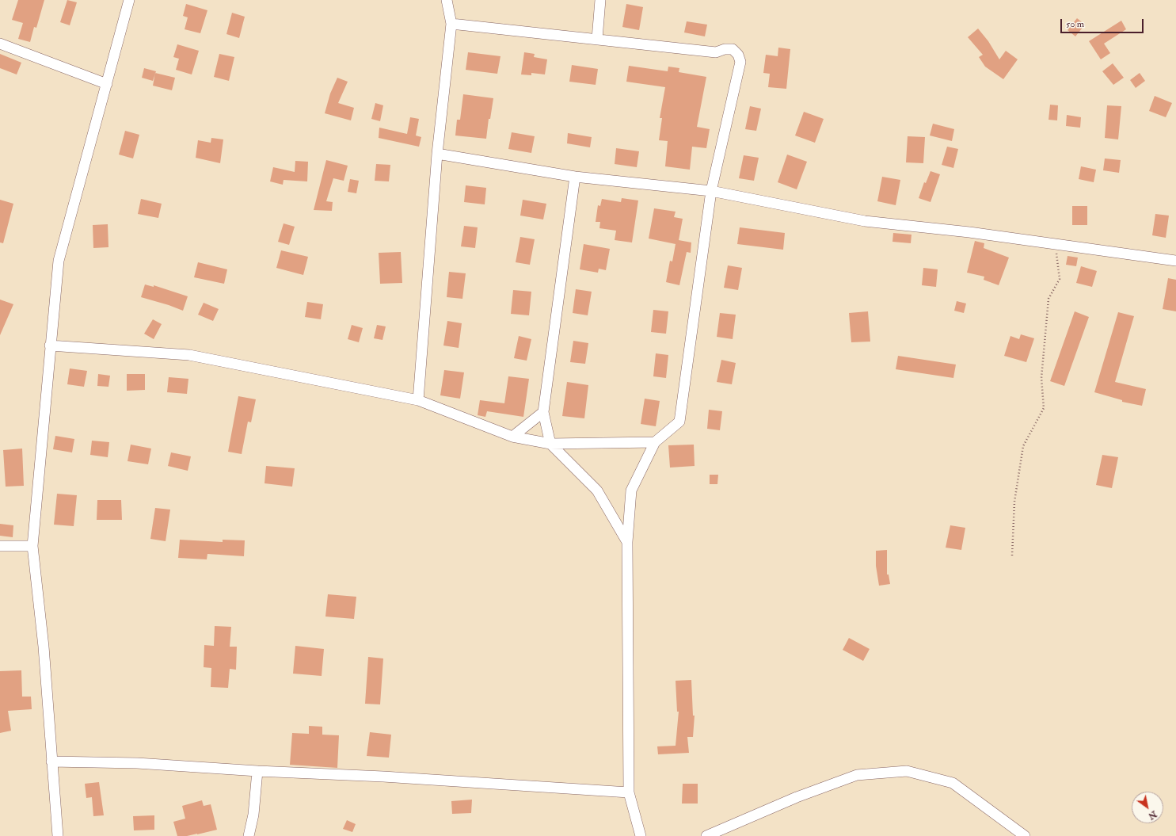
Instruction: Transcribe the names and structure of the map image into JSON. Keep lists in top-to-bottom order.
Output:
{
  "scale_bar": "50 m",
  "north": "bottom right"
}
